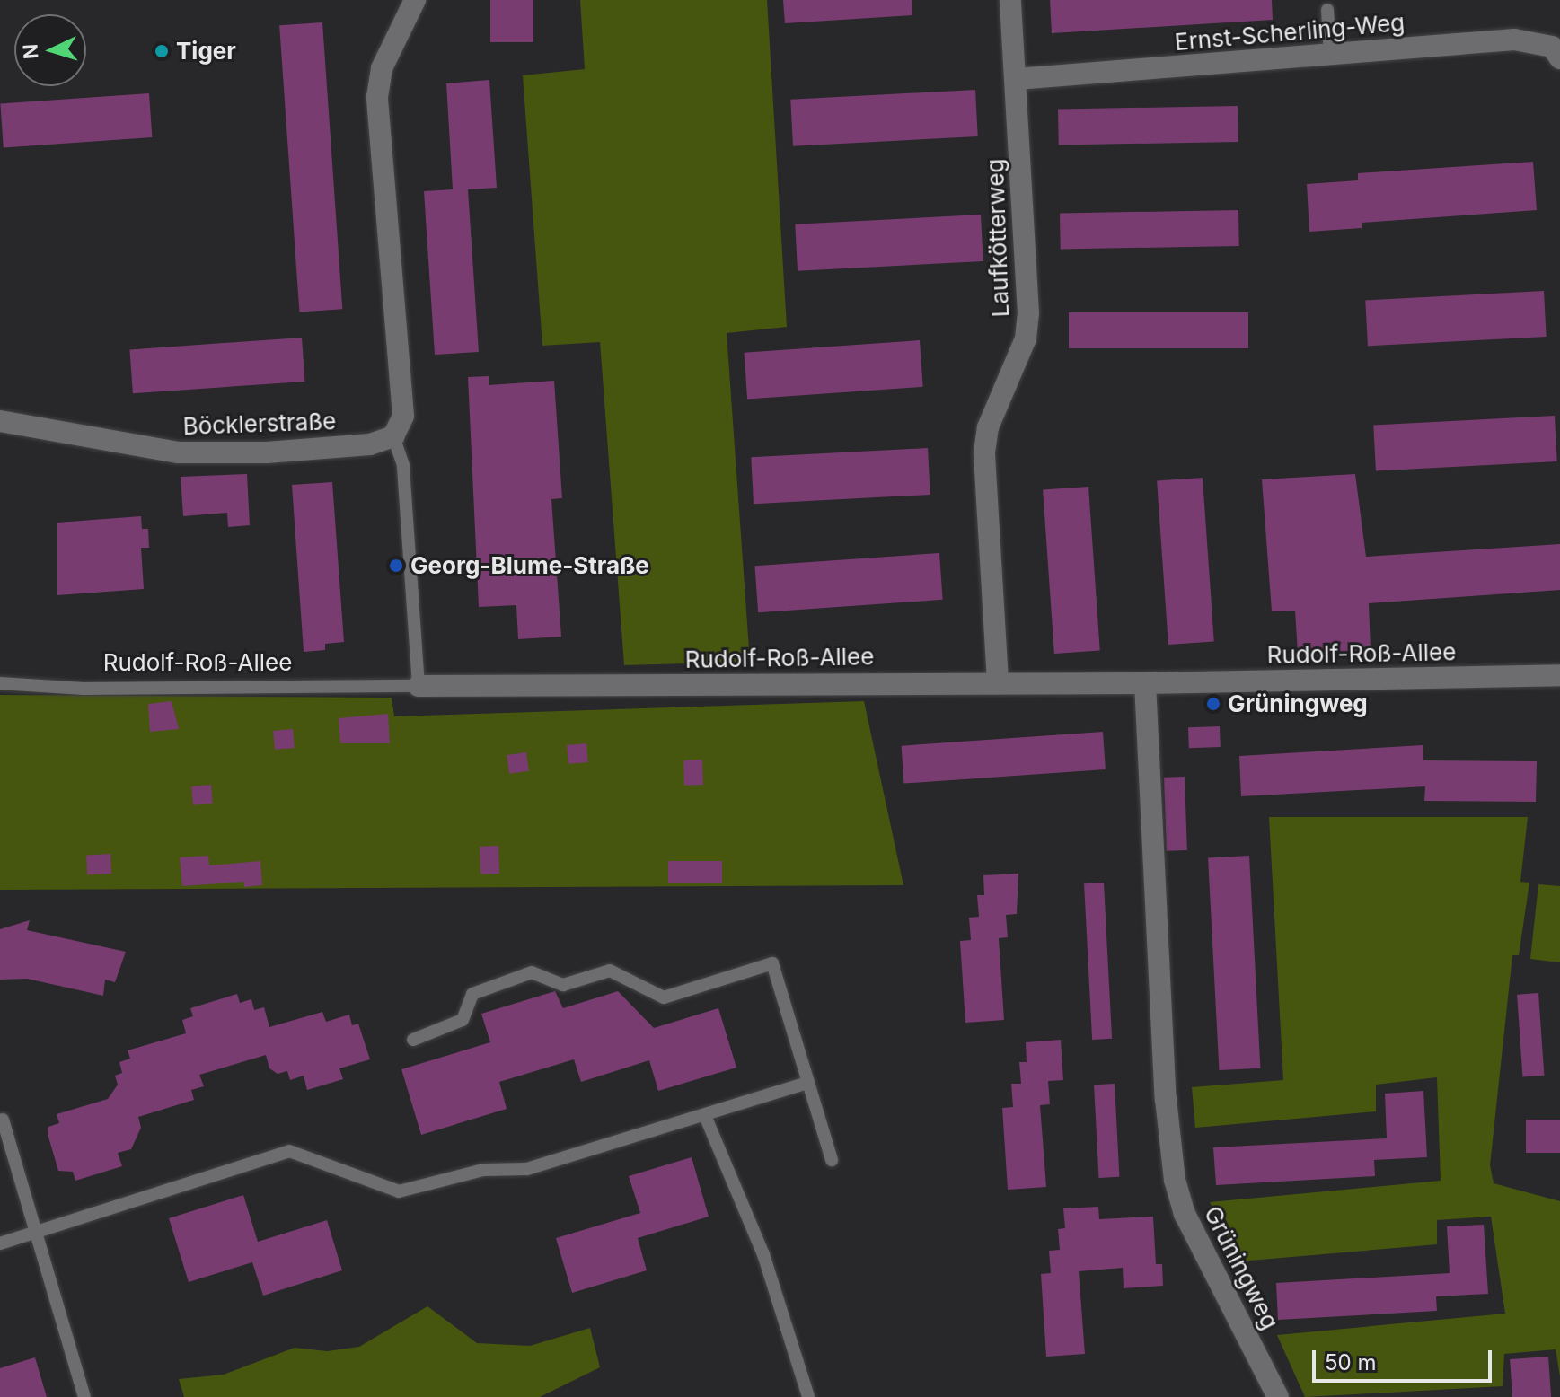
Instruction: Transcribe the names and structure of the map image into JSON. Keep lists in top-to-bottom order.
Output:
{
  "streets": {
    "street": [
      "Ernst-Scherling-Weg",
      "Laufkötterweg",
      "Böcklerstraße",
      "Rudolf-Roß-Allee",
      "Grüningweg"
    ]
  },
  "crossings": [
    ["Ernst-Scherling-Weg", "Laufkötterweg"],
    ["Laufkötterweg", "Rudolf-Roß-Allee"],
    ["Rudolf-Roß-Allee", "Grüningweg"]
  ],
  "places": ["Tiger", "Georg-Blume-Straße", "Grüningweg"],
  "scale_bar": "50 m",
  "north": "left"
}
